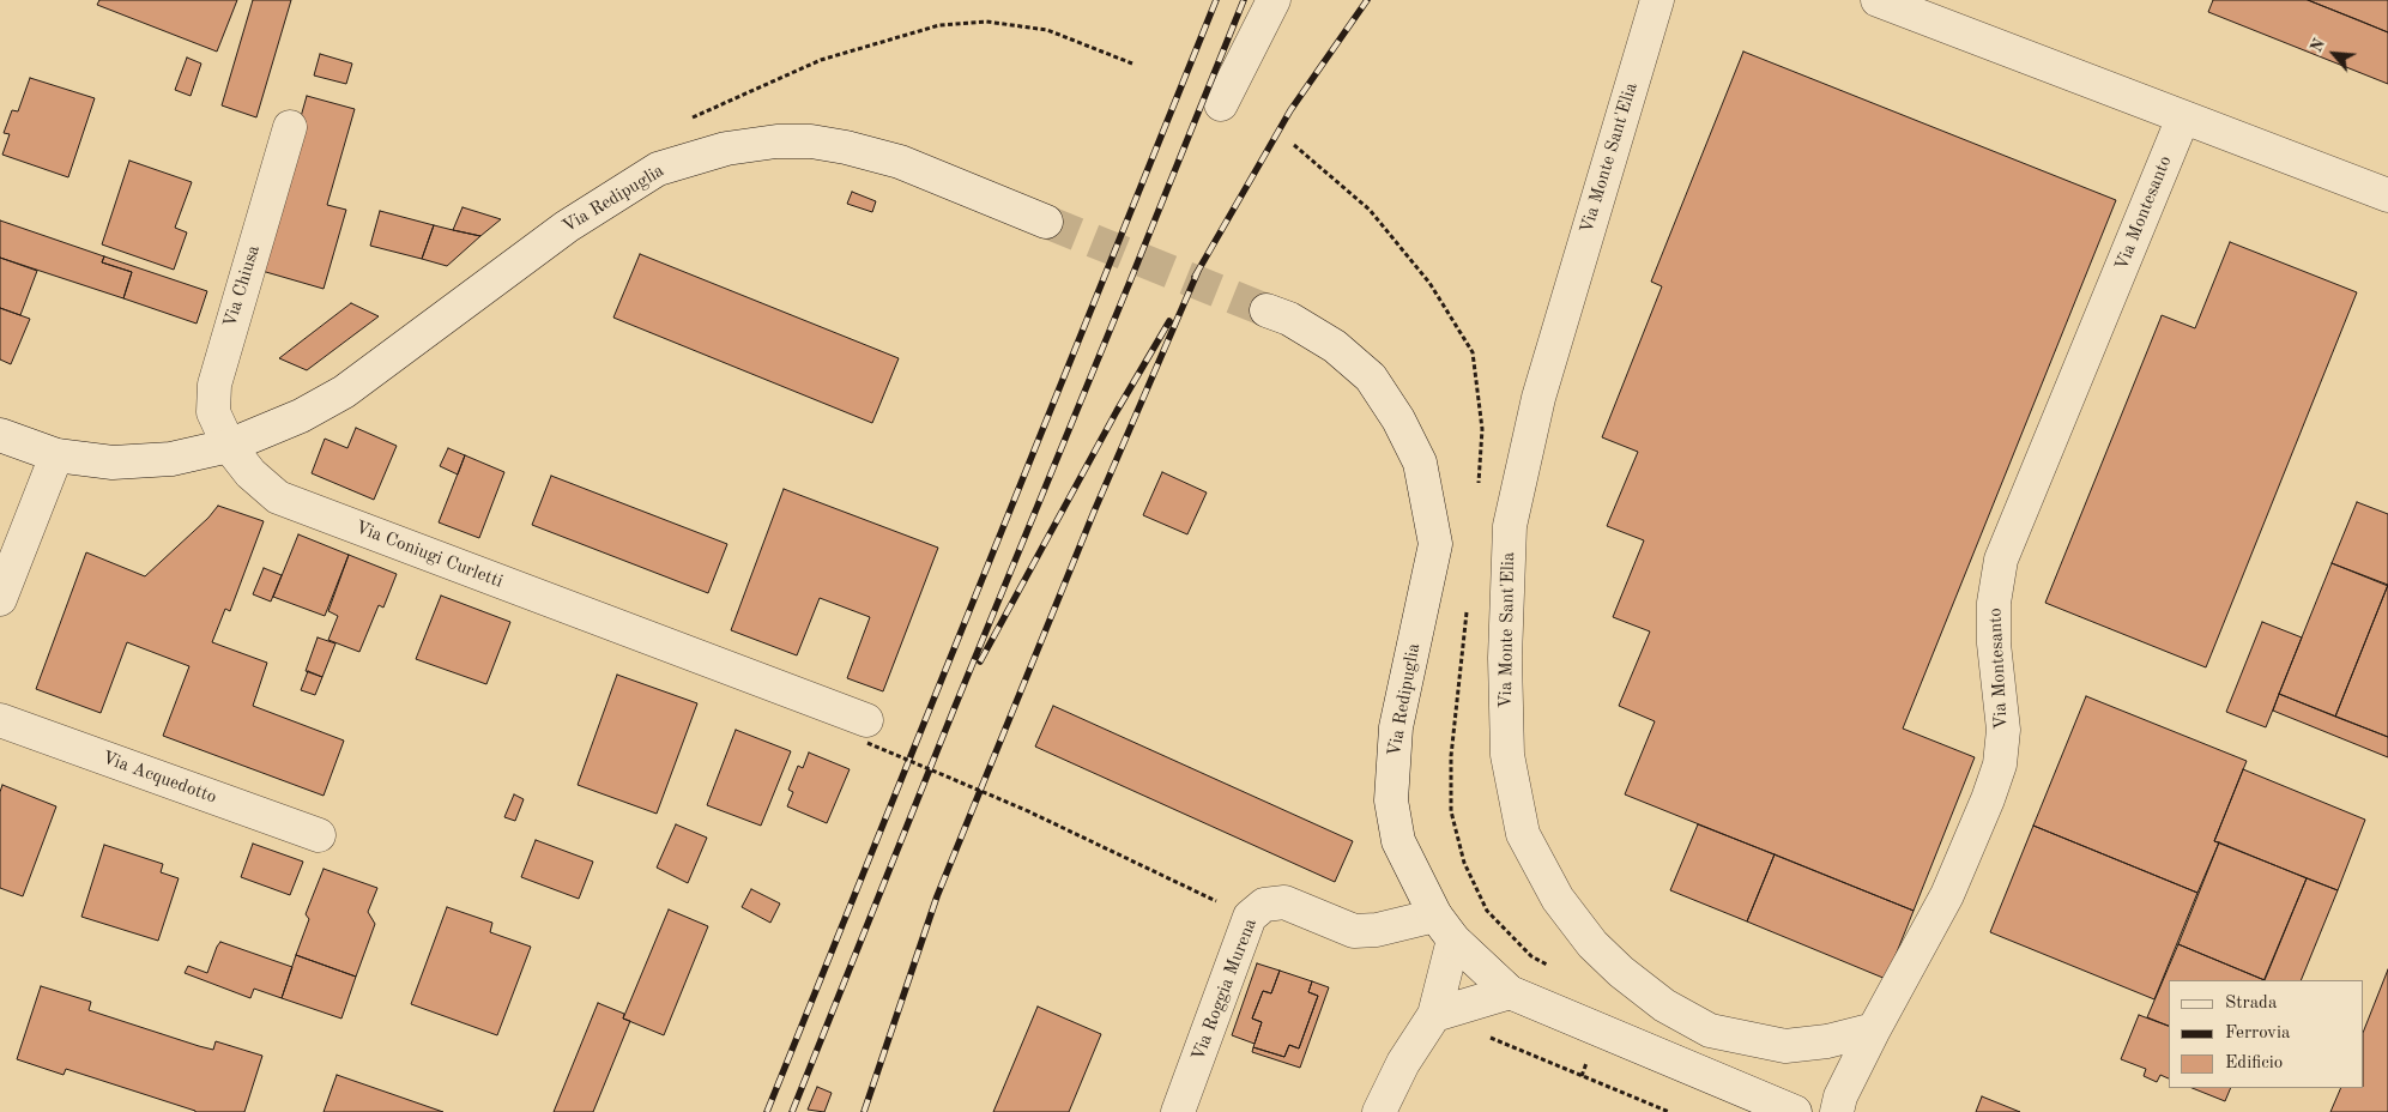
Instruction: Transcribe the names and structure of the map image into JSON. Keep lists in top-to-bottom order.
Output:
{
  "streets": {
    "street": [
      "Via Monte Sant'Elia",
      "Via Redipuglia",
      "Via Montesanto",
      "Via Chiusa",
      "Via Coniugi Curletti",
      "Via Acquedotto",
      "Via Roggia Murena"
    ]
  },
  "crossings": [
    ["Via Monte Sant'Elia", "Via Montesanto"],
    ["Via Redipuglia", "Via Chiusa"],
    ["Via Redipuglia", "Via Coniugi Curletti"],
    ["Via Redipuglia", "Via Roggia Murena"],
    ["Via Chiusa", "Via Coniugi Curletti"]
  ],
  "legend": ["Strada", "Ferrovia", "Edificio"],
  "north": "top left"
}
